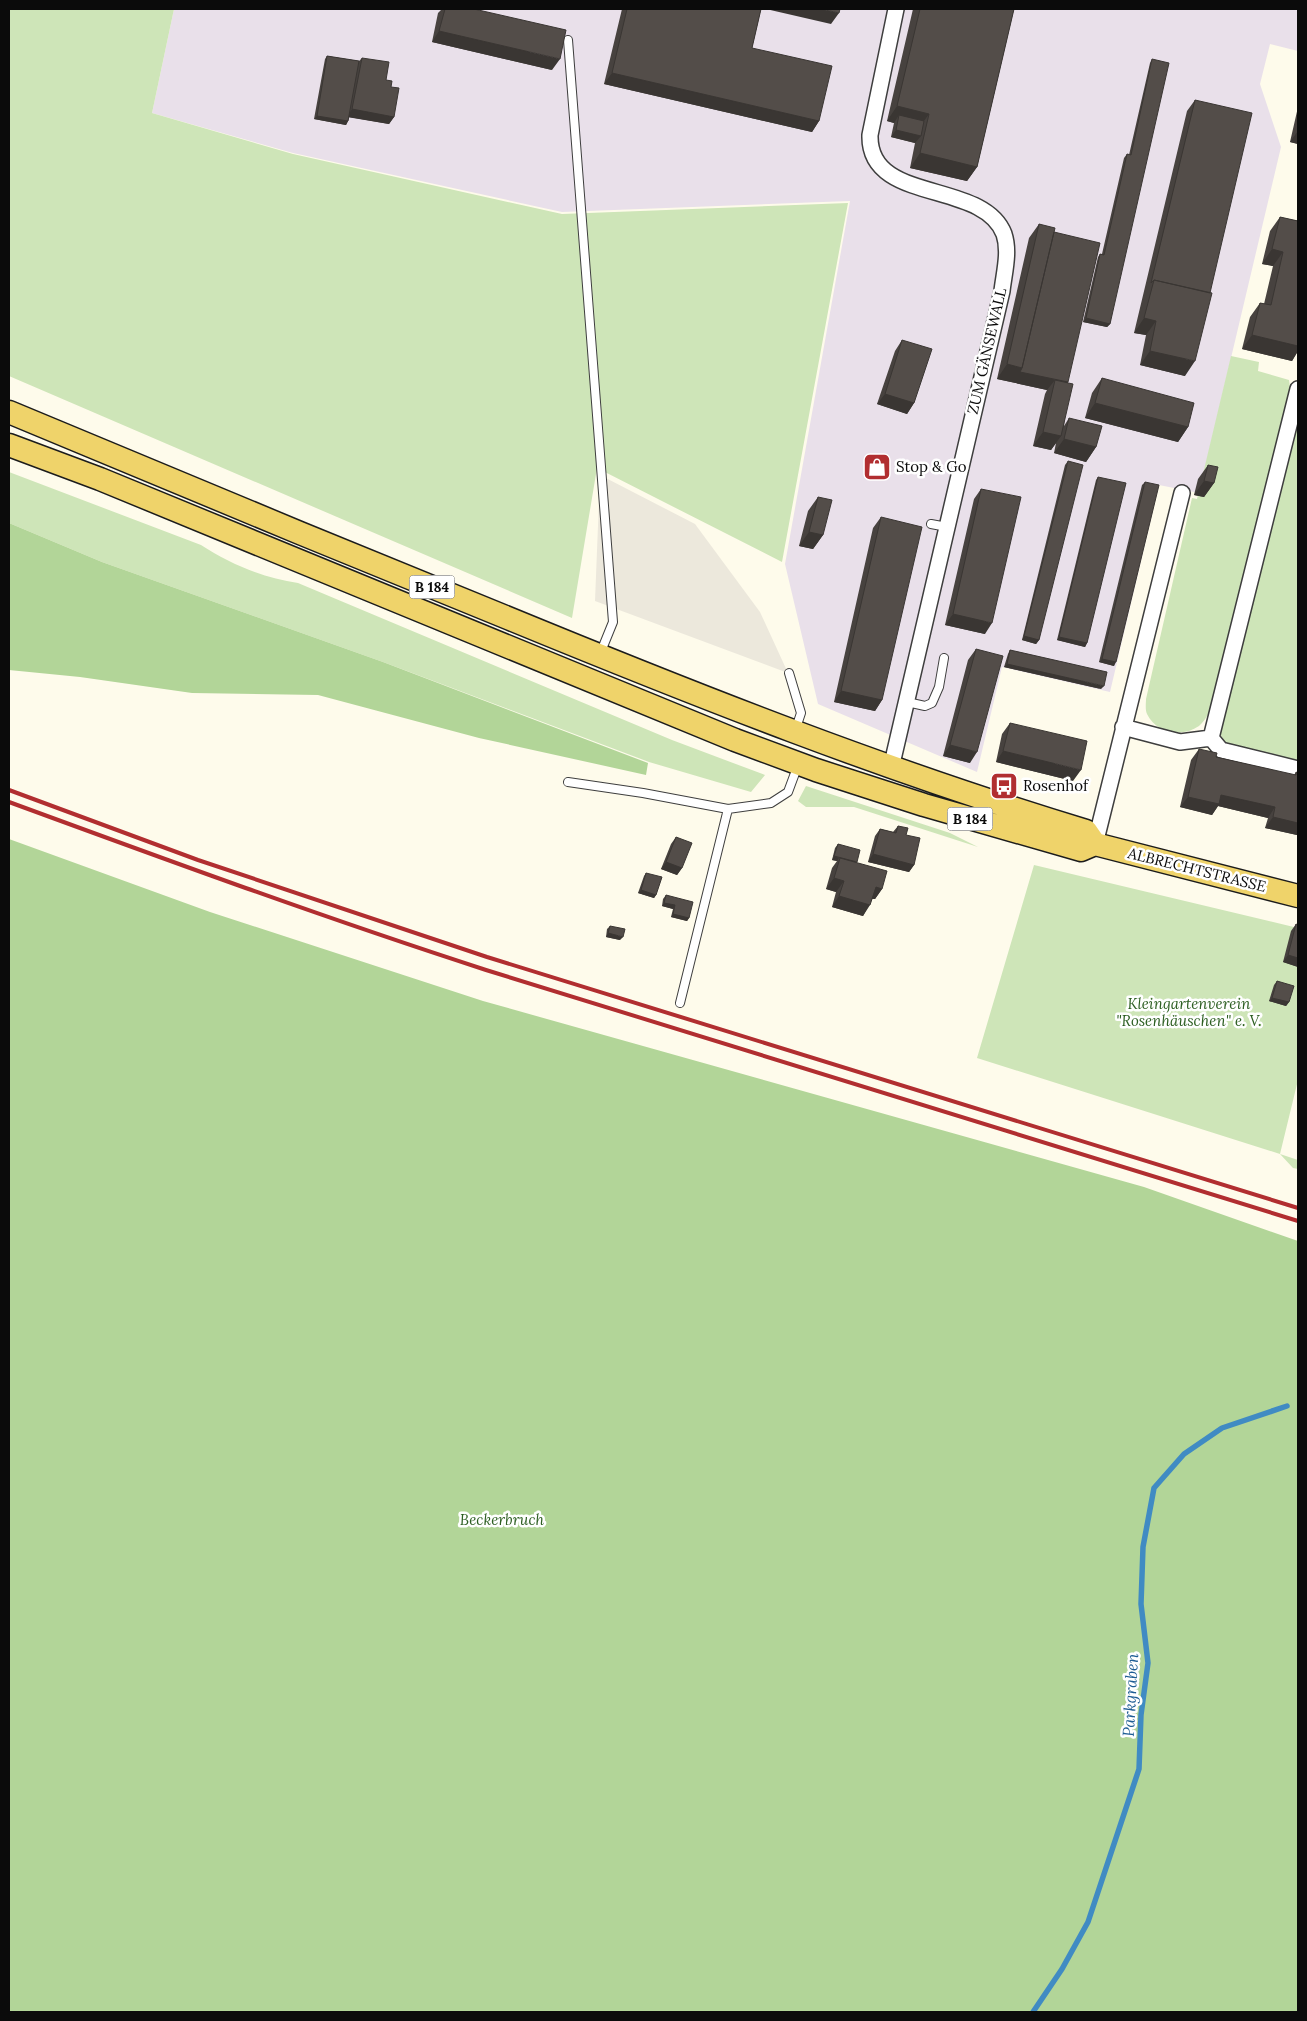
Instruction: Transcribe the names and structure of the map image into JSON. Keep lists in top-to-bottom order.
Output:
{
  "streets": {
    "main road": ["B 184", "ALBRECHTSTRASSE"],
    "street": ["ZUM GÄNSEWALL"]
  },
  "crossings": [
    ["ZUM GÄNSEWALL", "B 184"],
    ["ZUM GÄNSEWALL", "ALBRECHTSTRASSE"],
    ["B 184", "ALBRECHTSTRASSE"]
  ],
  "water": ["Parkgraben"],
  "parks": ["Kleingartenverein \"Rosenhäuschen\" e. V.", "Beckerbruch"],
  "places": {
    "shop": ["Stop & Go"],
    "bus stop": ["Rosenhof"]
  }
}
